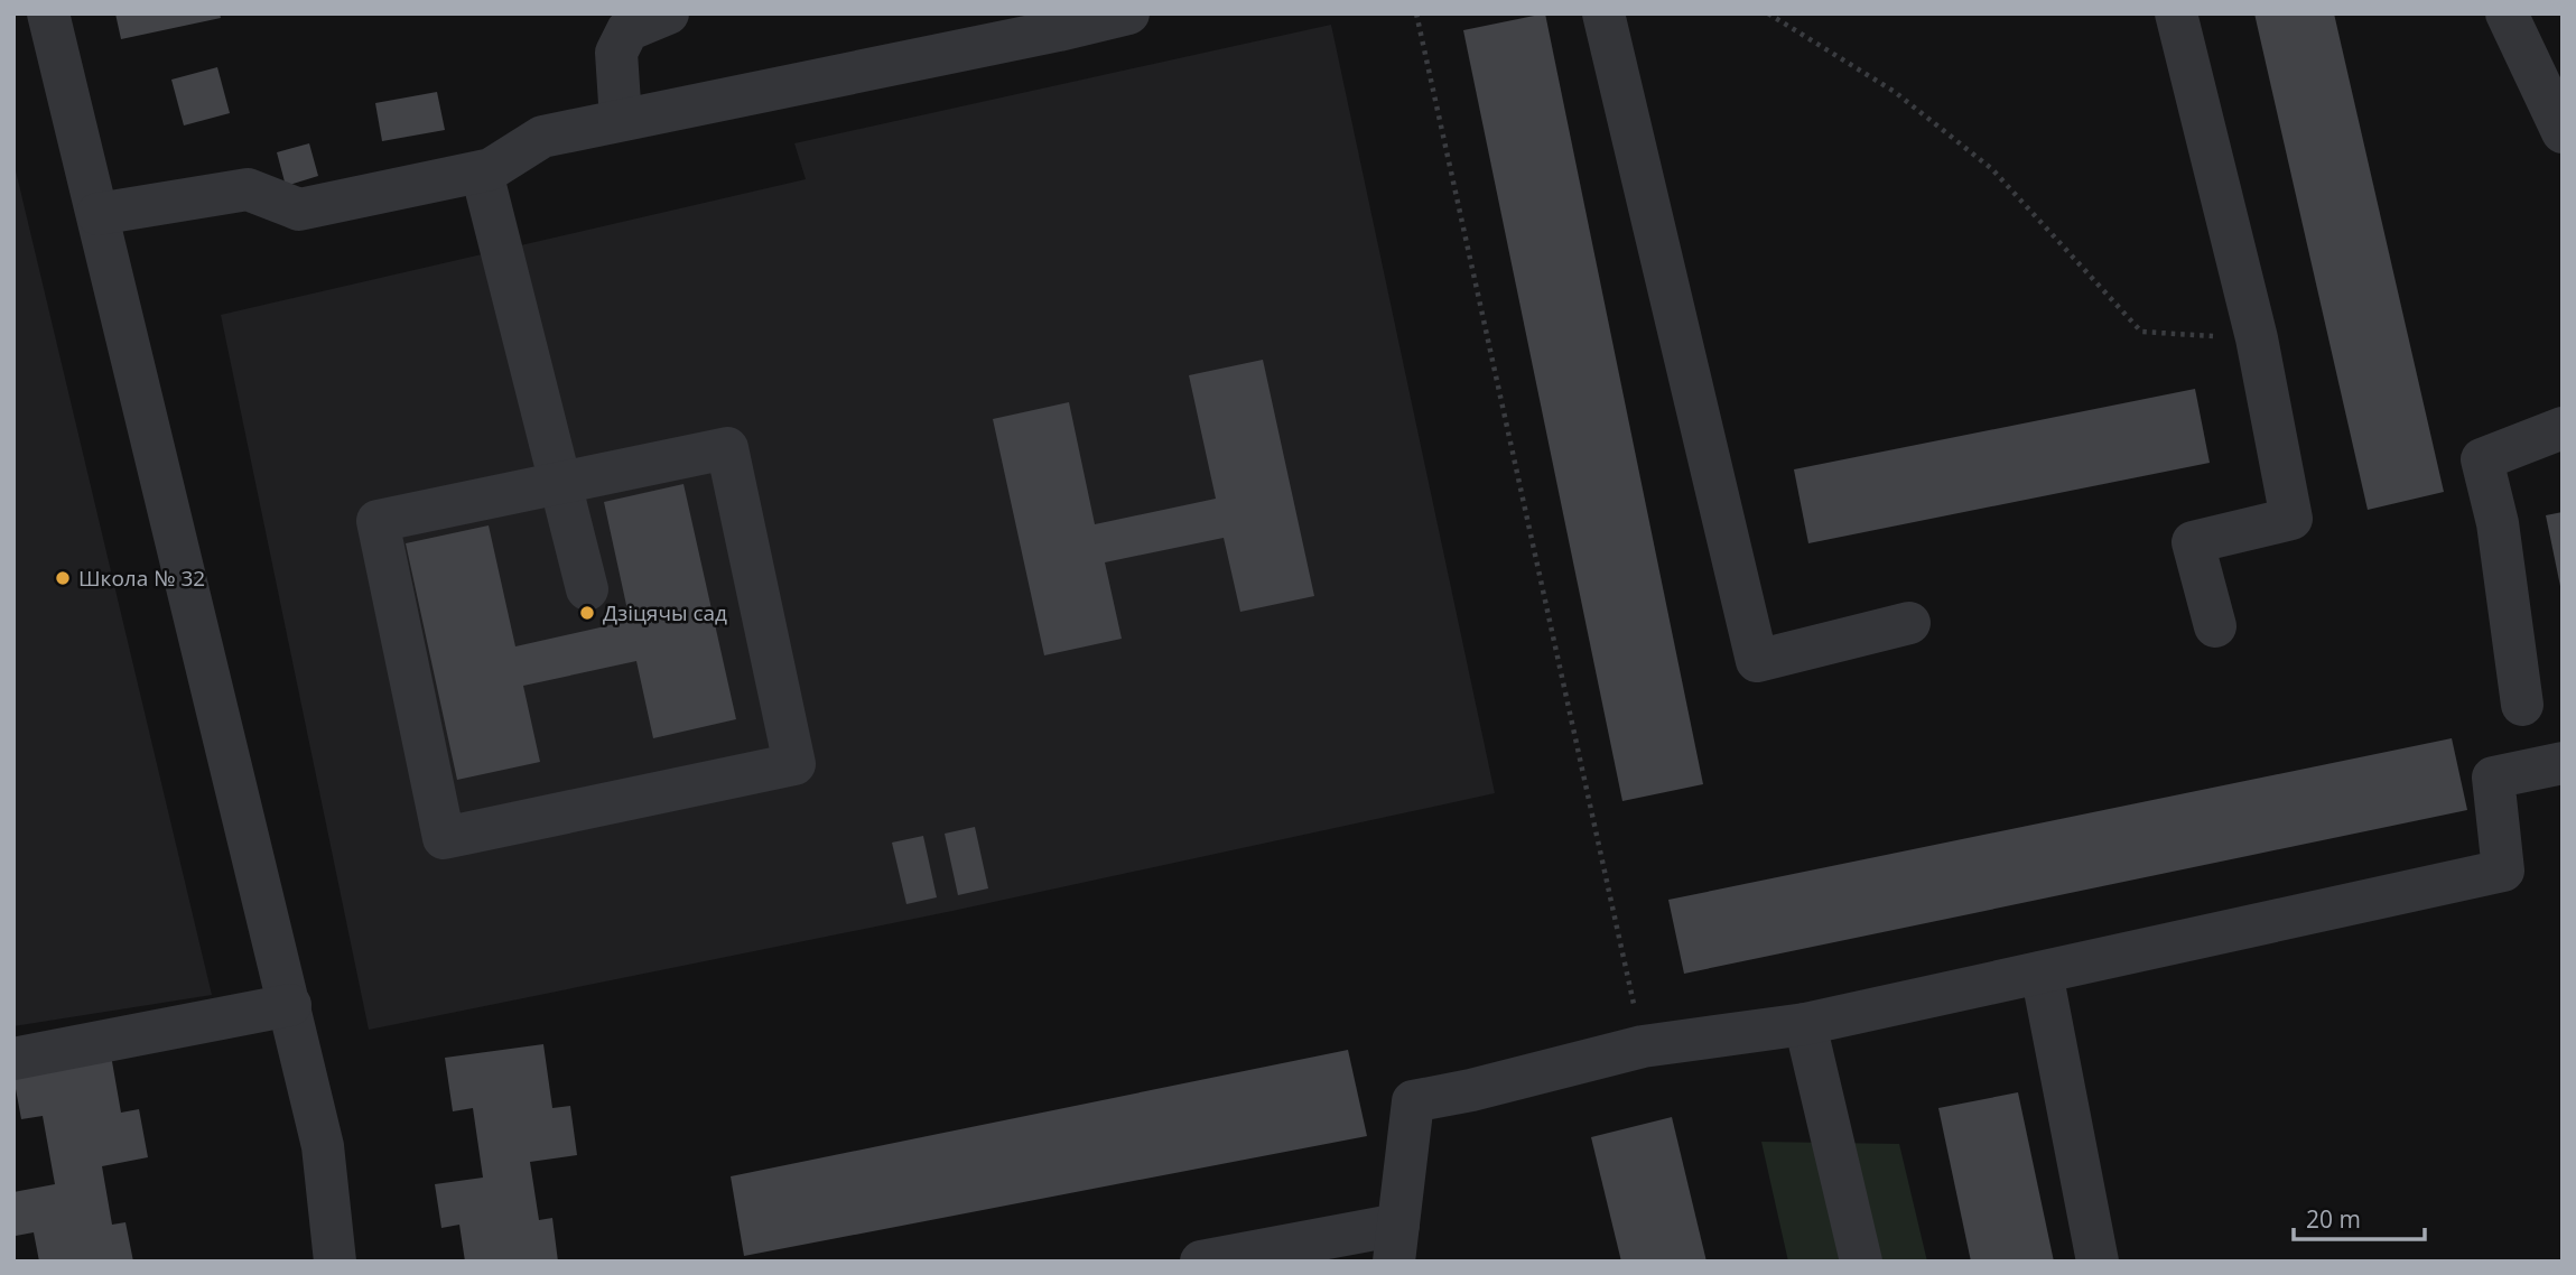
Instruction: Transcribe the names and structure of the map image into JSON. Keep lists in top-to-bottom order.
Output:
{
  "places": ["Школа № 32", "Дзіцячы сад"],
  "scale_bar": "20 m"
}
